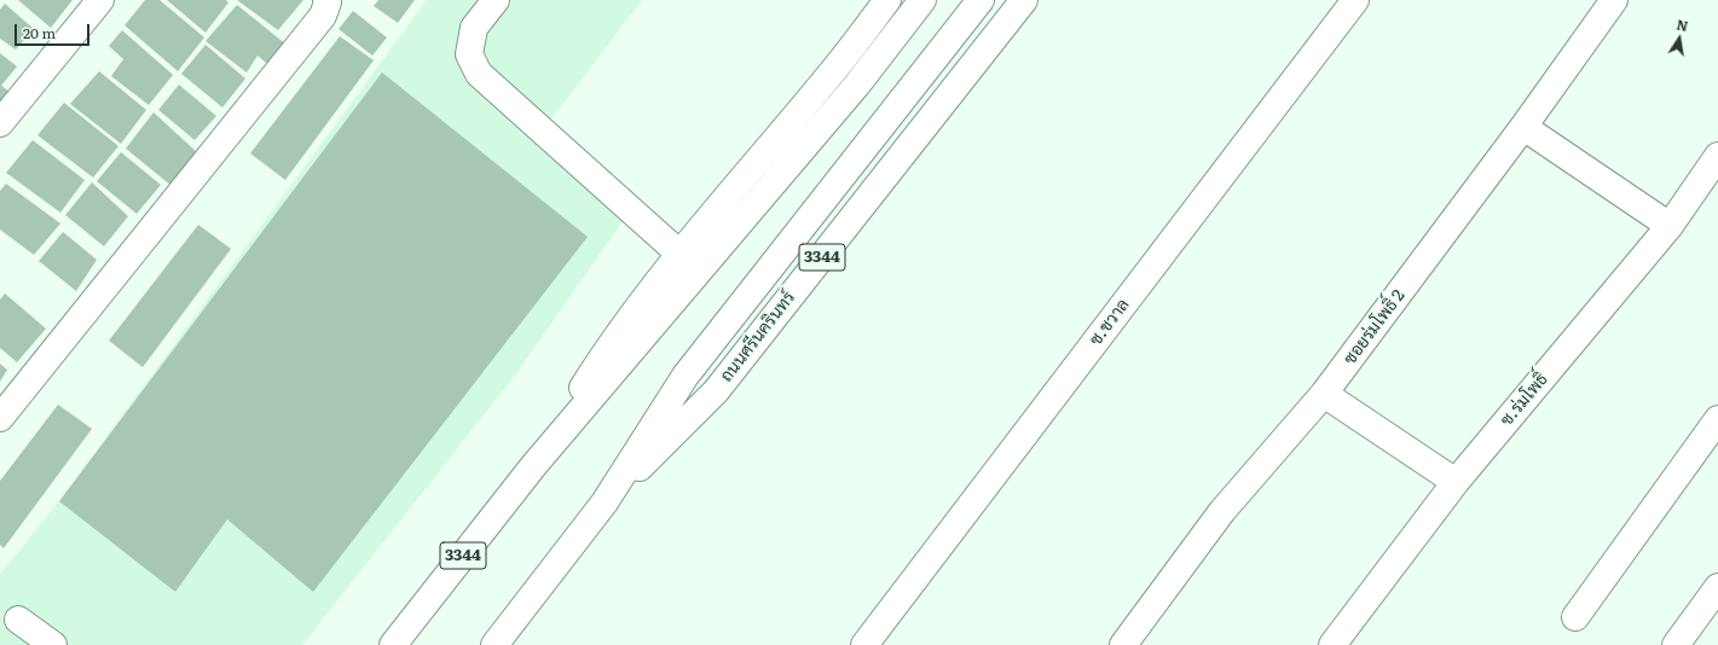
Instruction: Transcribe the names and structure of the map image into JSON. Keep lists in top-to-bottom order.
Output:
{
  "streets": {
    "street": [
      "3344",
      "ซ.ชวาล",
      "ซอยร่มโพธิ์ 2",
      "ถนนศรีนครินทร์",
      "ซ.ร่มโพธิ์"
    ]
  },
  "scale_bar": "20 m",
  "north": "top"
}
